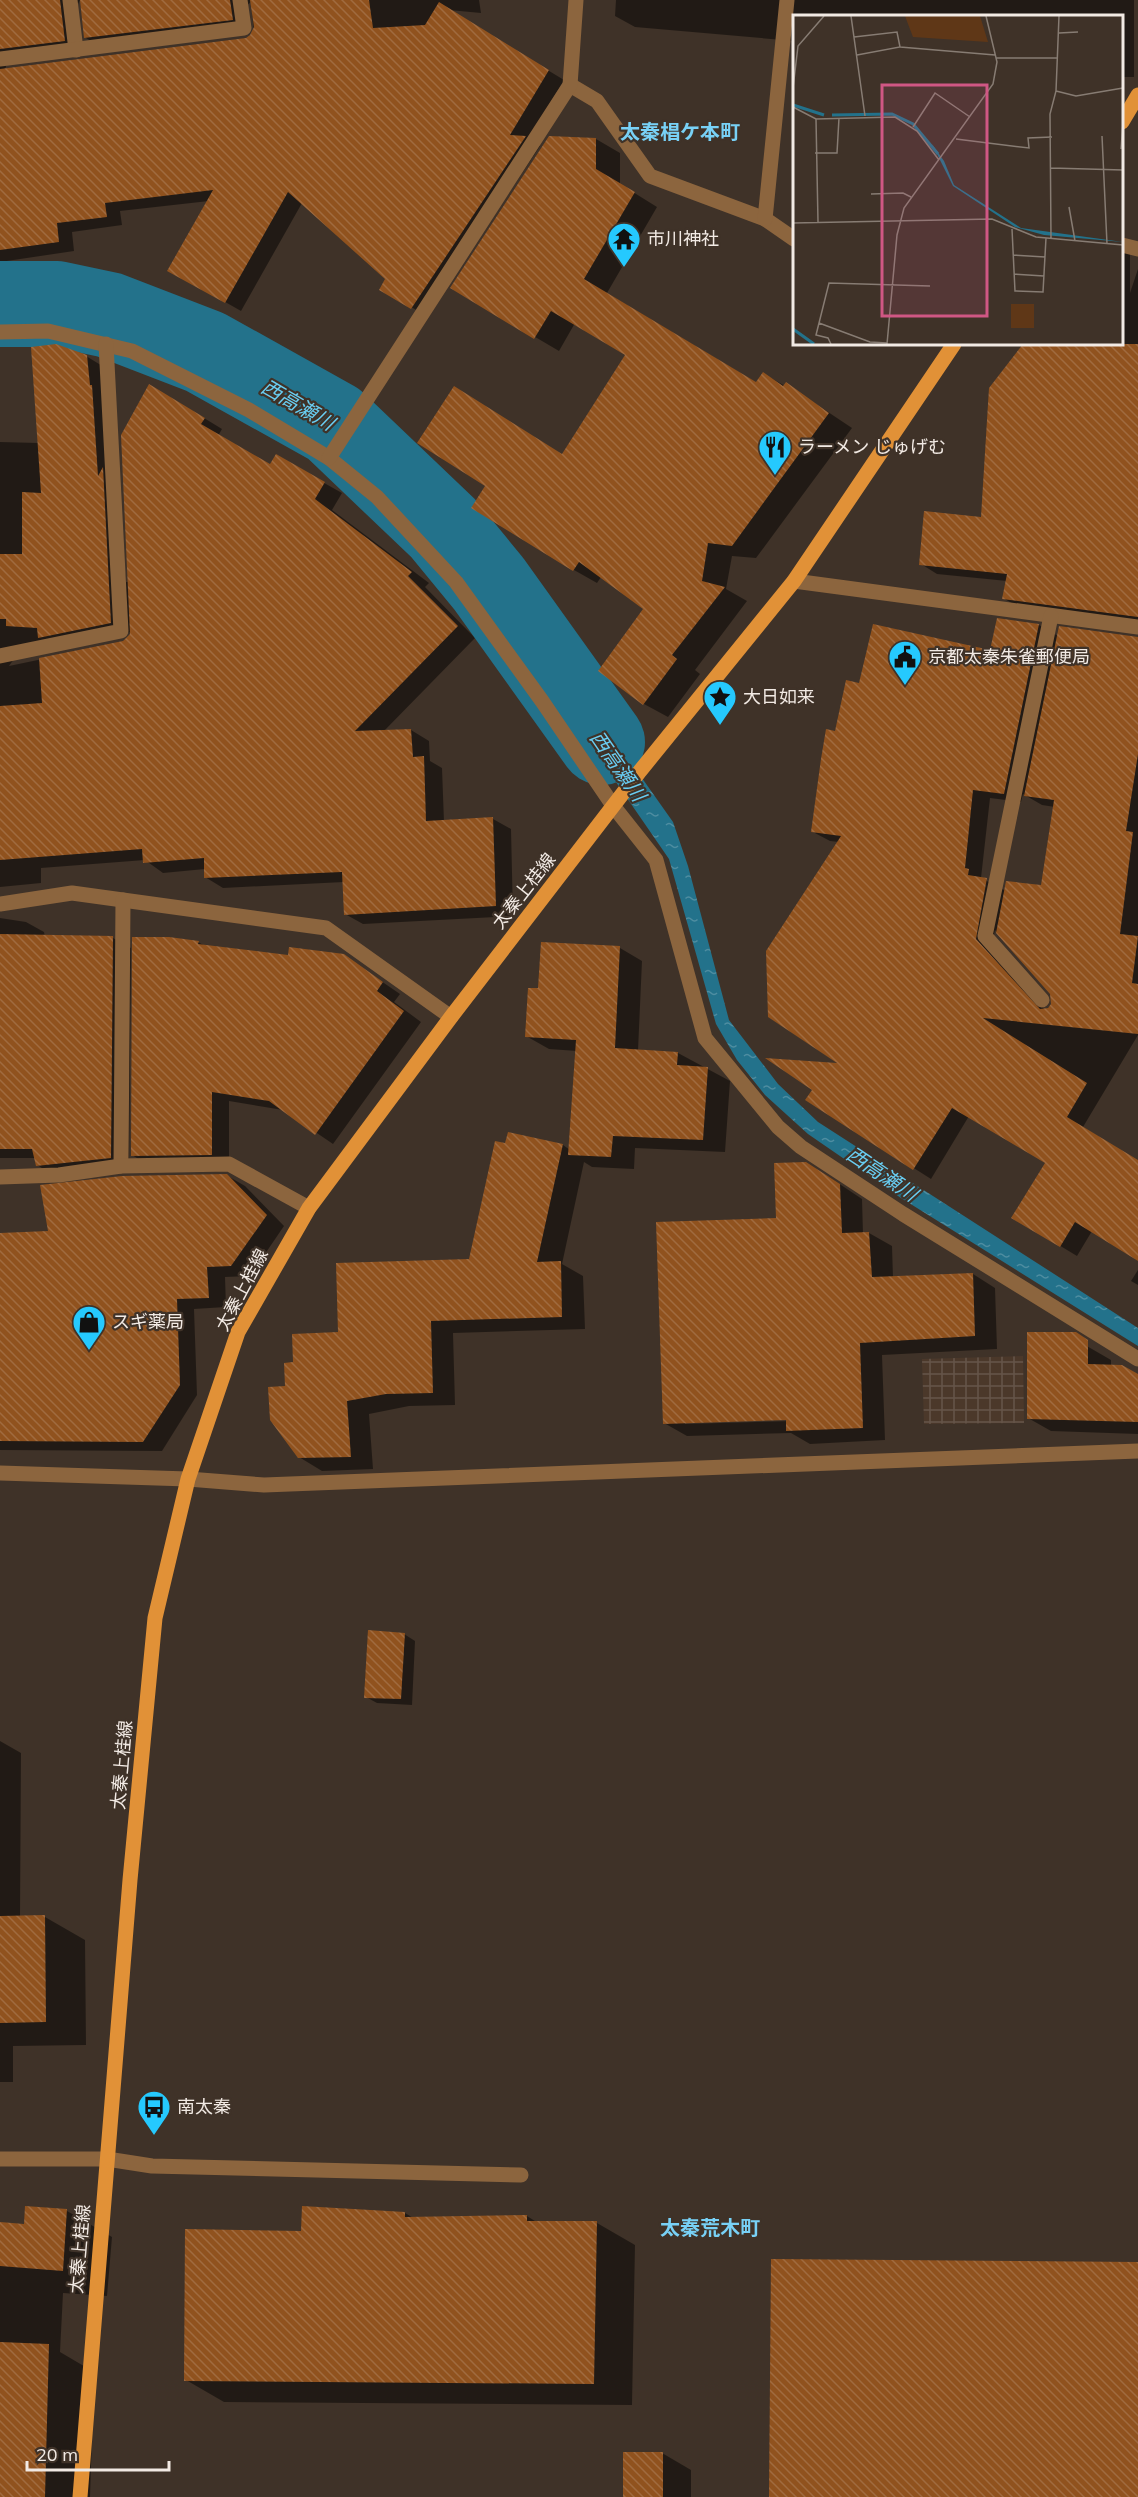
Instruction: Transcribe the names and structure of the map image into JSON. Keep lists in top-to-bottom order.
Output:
{
  "streets": {
    "main road": ["太秦上桂線"]
  },
  "districts": ["太秦椙ケ本町", "太秦荒木町"],
  "water": ["西高瀬川"],
  "places": {
    "temple": ["市川神社"],
    "restaurant": ["ラーメン じゅげむ"],
    "public building": ["京都太秦朱雀郵便局"],
    "place": ["大日如来"],
    "shop": ["スギ薬局"],
    "bus stop": ["南太秦"]
  },
  "scale_bar": "20 m"
}
